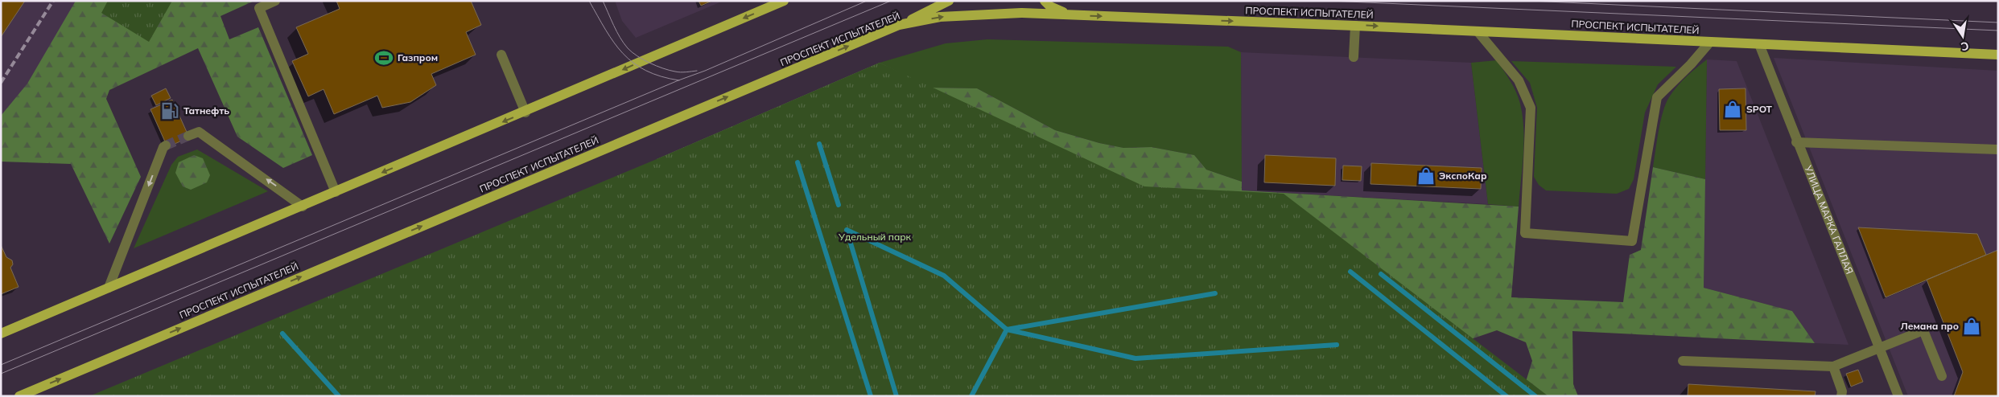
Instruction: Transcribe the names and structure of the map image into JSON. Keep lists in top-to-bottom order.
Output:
{
  "streets": {
    "main road": ["ПРОСПЕКТ ИСПЫТАТЕЛЕЙ"],
    "street": ["УЛИЦА МАРКА ГАЛЛАЯ"]
  },
  "crossings": [
    ["ПРОСПЕКТ ИСПЫТАТЕЛЕЙ", "УЛИЦА МАРКА ГАЛЛАЯ"]
  ],
  "parks": ["Удельный парк"],
  "places": {
    "sports": ["Газпром"],
    "shop": ["SPOT", "ЭкспоКар", "Лемана про"],
    "fuel station": ["Татнефть"]
  },
  "north": "bottom"
}
